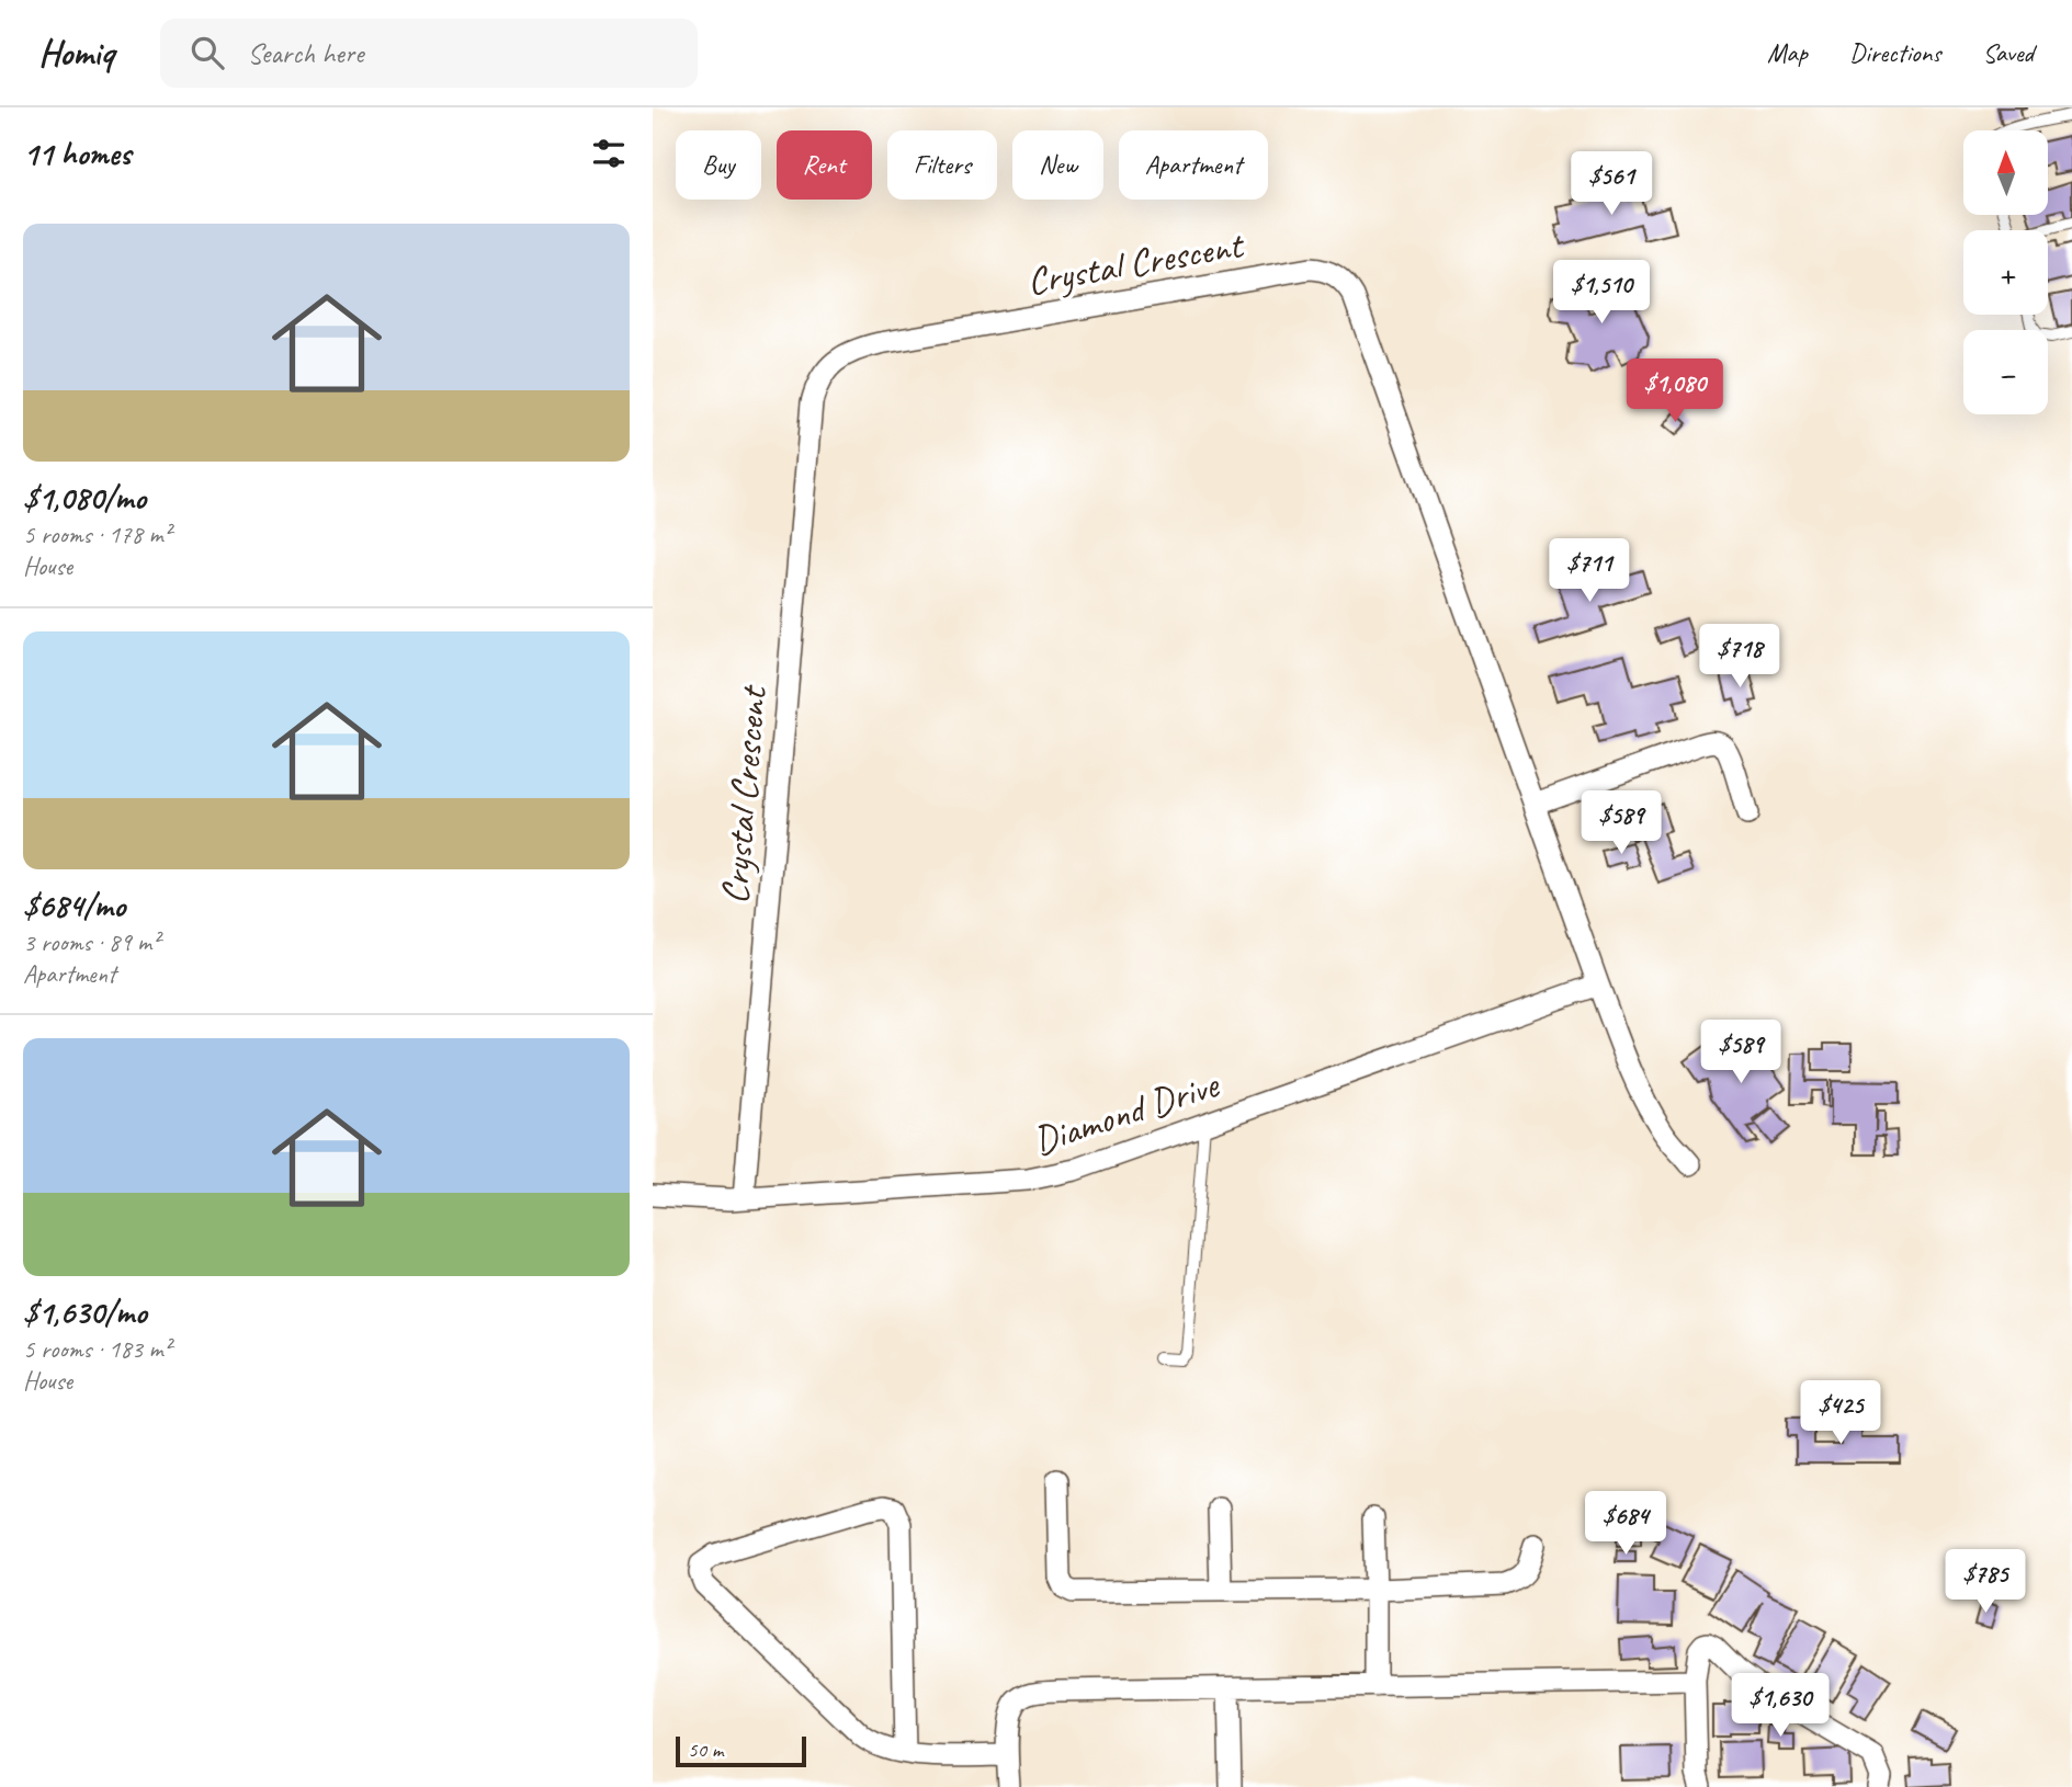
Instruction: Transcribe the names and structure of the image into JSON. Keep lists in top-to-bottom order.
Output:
{
  "streets": {
    "street": ["Crystal Crescent", "Diamond Drive"]
  },
  "crossings": [
    ["Crystal Crescent", "Diamond Drive"]
  ],
  "scale_bar": "50 m",
  "north": "top",
  "page": {
    "header": "Homiq",
    "search": "Search here",
    "nav": ["Map", "Directions", "Saved"],
    "heading": "11 homes",
    "map_buttons": ["+", "−"],
    "chip": [
      "Buy",
      "Rent",
      "Filters",
      "New",
      "Apartment"
    ],
    "price": [
      "$561",
      "$1,510",
      "$1,080",
      "$711",
      "$718",
      "$589",
      "$589",
      "$425",
      "$684",
      "$785",
      "$1,630"
    ],
    "list": [
      {
        "name": "$1,080/mo",
        "note": "5 rooms · 178 m² · House"
      },
      {
        "name": "$684/mo",
        "note": "3 rooms · 89 m² · Apartment"
      },
      {
        "name": "$1,630/mo",
        "note": "5 rooms · 183 m² · House"
      }
    ],
    "scale": "50 m"
  }
}
